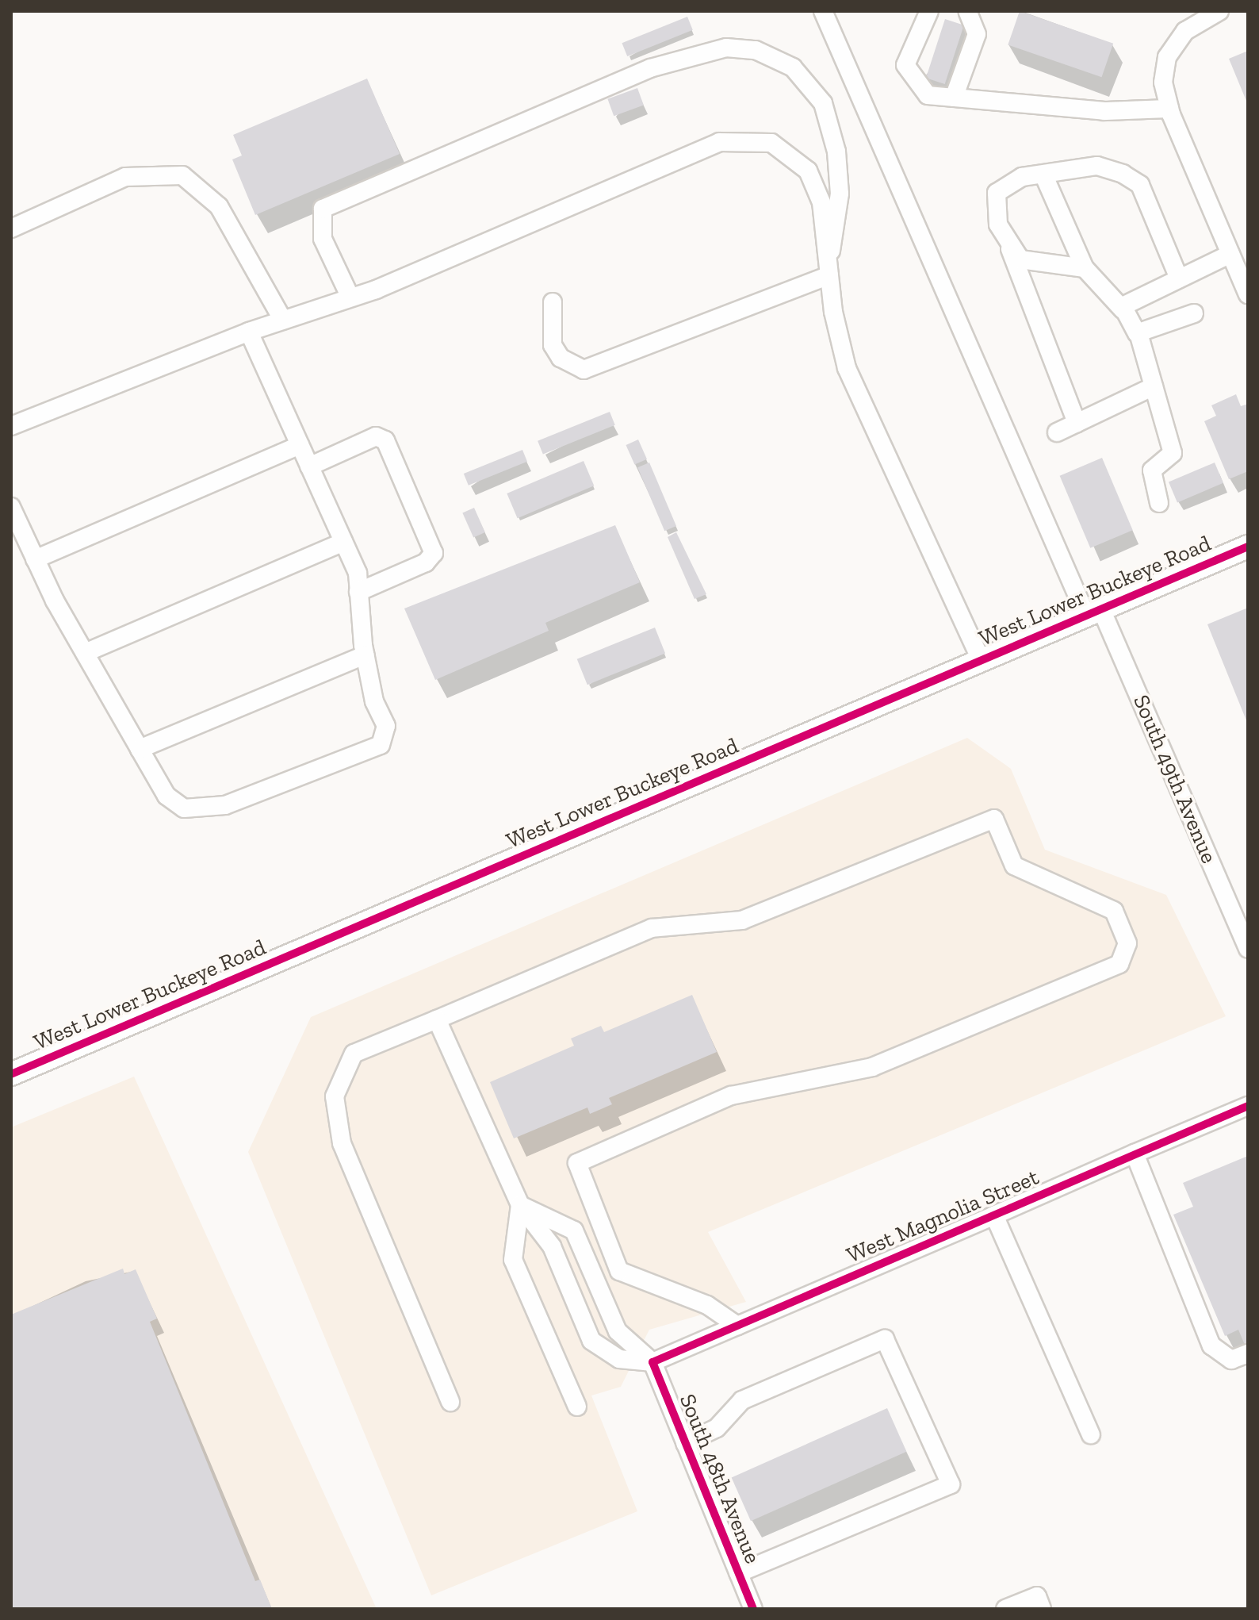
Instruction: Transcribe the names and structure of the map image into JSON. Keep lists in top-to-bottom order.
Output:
{
  "streets": {
    "main road": ["West Lower Buckeye Road"],
    "street": ["South 49th Avenue", "West Magnolia Street", "South 48th Avenue"]
  },
  "crossings": [
    ["West Lower Buckeye Road", "South 49th Avenue"],
    ["West Magnolia Street", "South 48th Avenue"]
  ]
}
